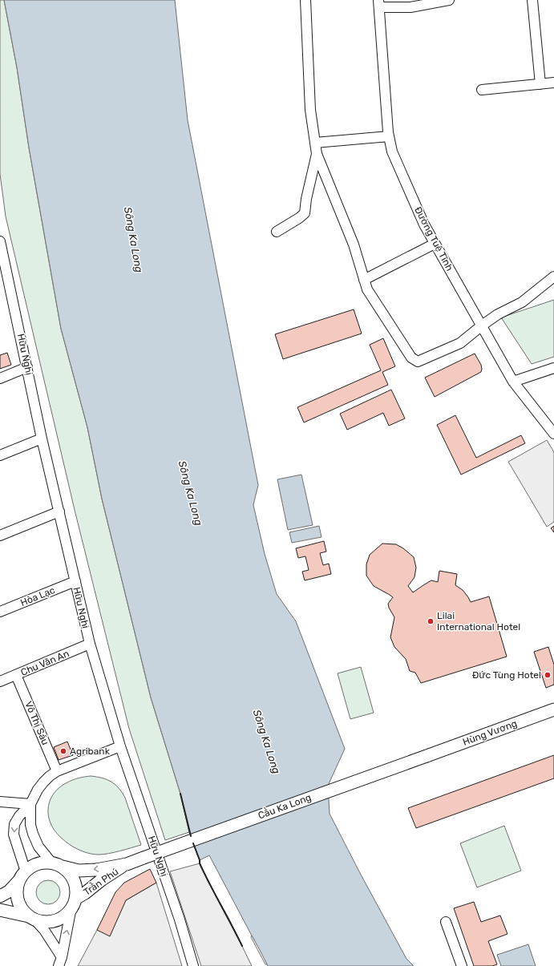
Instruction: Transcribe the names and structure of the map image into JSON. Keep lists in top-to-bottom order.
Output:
{
  "streets": {
    "main road": ["Hùng Vương", "Cầu Ka Long", "Trần Phú"],
    "street": [
      "Đường Tuệ Tĩnh",
      "Hữu Nghị",
      "Hòa Lạc",
      "Chu Văn An",
      "Võ Thị Sáu"
    ]
  },
  "crossings": [
    ["Hữu Nghị", "Hòa Lạc"],
    ["Hữu Nghị", "Chu Văn An"],
    ["Chu Văn An", "Võ Thị Sáu"],
    ["Hùng Vương", "Cầu Ka Long"],
    ["Cầu Ka Long", "Trần Phú"]
  ],
  "one_way": ["Trần Phú"],
  "water": ["Sông Ka Long"],
  "places": ["Lilai International Hotel", "Đức Tùng Hotel", "Agribank"]
}
